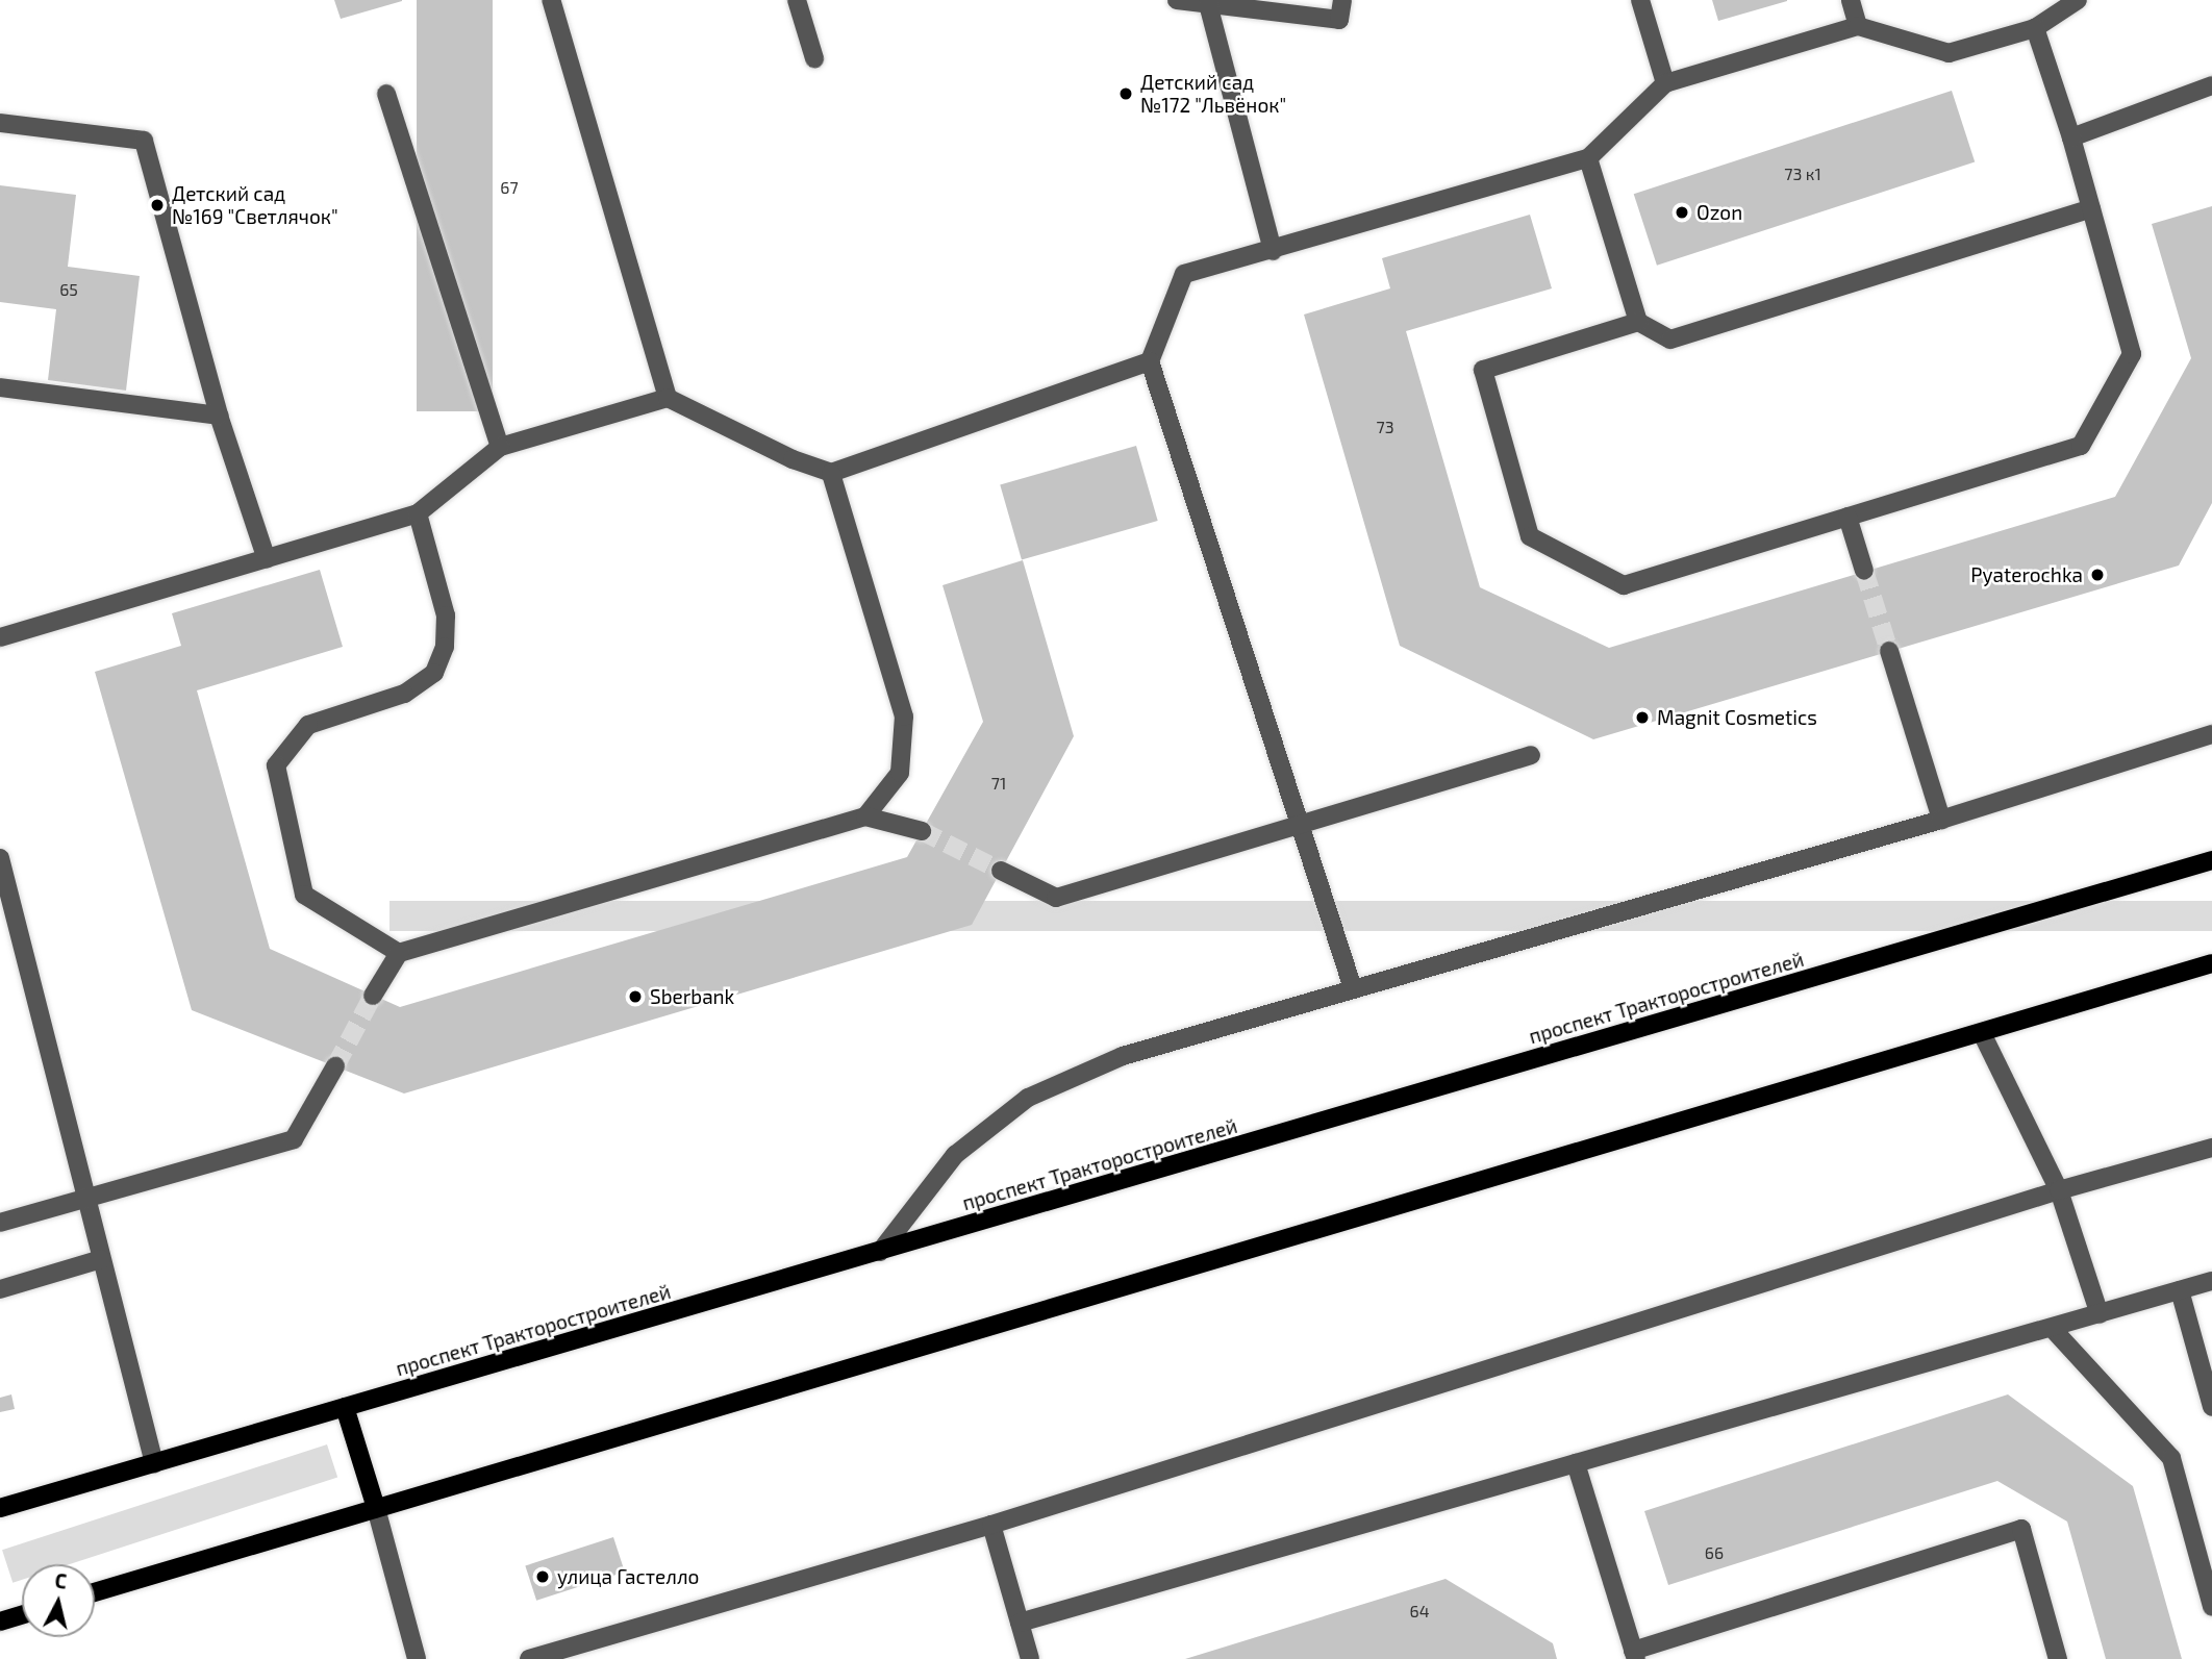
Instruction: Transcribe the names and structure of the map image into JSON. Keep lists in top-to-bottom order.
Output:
{
  "streets": {
    "main road": ["проспект Тракторостроителей"]
  },
  "places": [
    "Детский сад №172 \"Львёнок\"",
    "Детский сад №169 \"Светлячок\"",
    "Ozon",
    "Pyaterochka",
    "Magnit Cosmetics",
    "Sberbank",
    "улица Гастелло"
  ],
  "house_numbers": [
    "73 к1",
    "67",
    "65",
    "73",
    "71",
    "66",
    "64"
  ],
  "north": "top"
}
